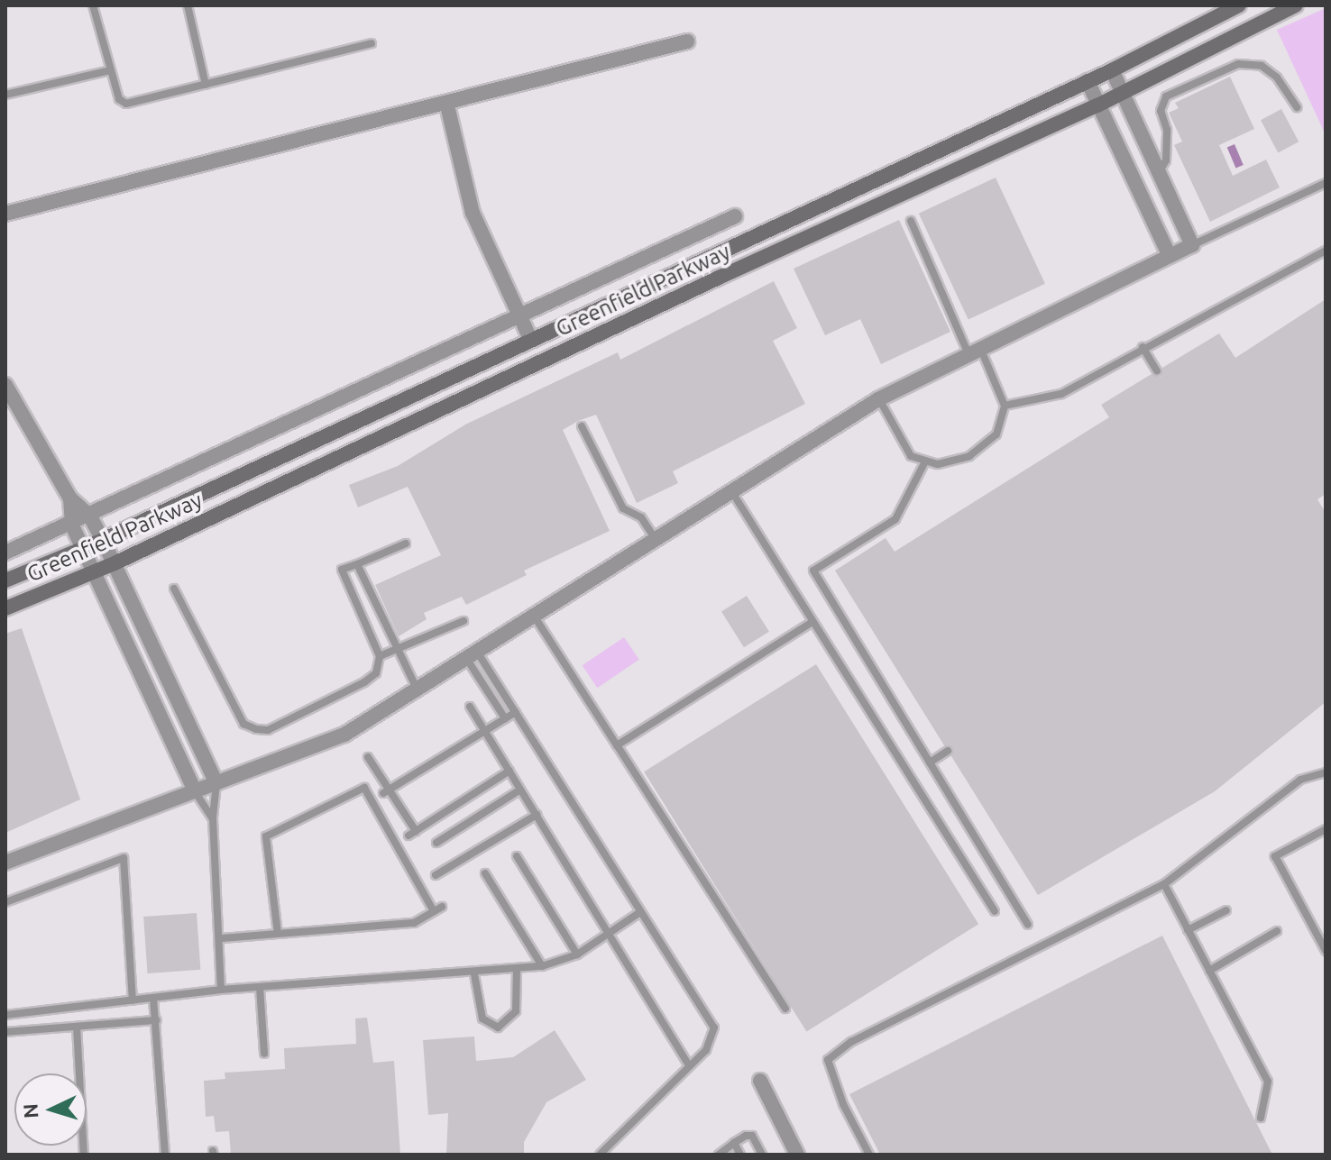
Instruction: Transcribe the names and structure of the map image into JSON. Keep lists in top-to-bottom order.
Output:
{
  "streets": {
    "main road": ["Greenfield Parkway"]
  },
  "north": "left"
}
